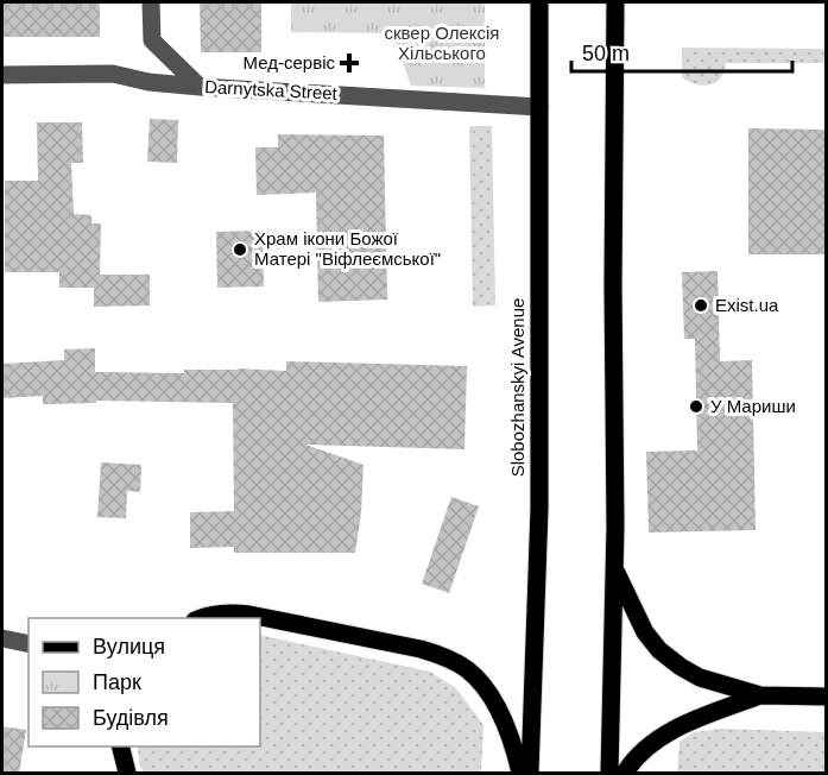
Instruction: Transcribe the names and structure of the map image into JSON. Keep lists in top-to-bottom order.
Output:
{
  "streets": {
    "main road": ["Slobozhanskyi Avenue"],
    "street": ["Darnytska Street"]
  },
  "crossings": [
    ["Darnytska Street", "Slobozhanskyi Avenue"]
  ],
  "parks": ["сквер Олексія Хільського"],
  "places": {
    "health": ["Мед-сервіс"],
    "other": ["Храм ікони Божої Матері \"Віфлеємської\"", "Exist.ua", "У Мариши"]
  },
  "legend": ["Вулиця", "Парк", "Будівля"],
  "scale_bar": "50 m"
}
